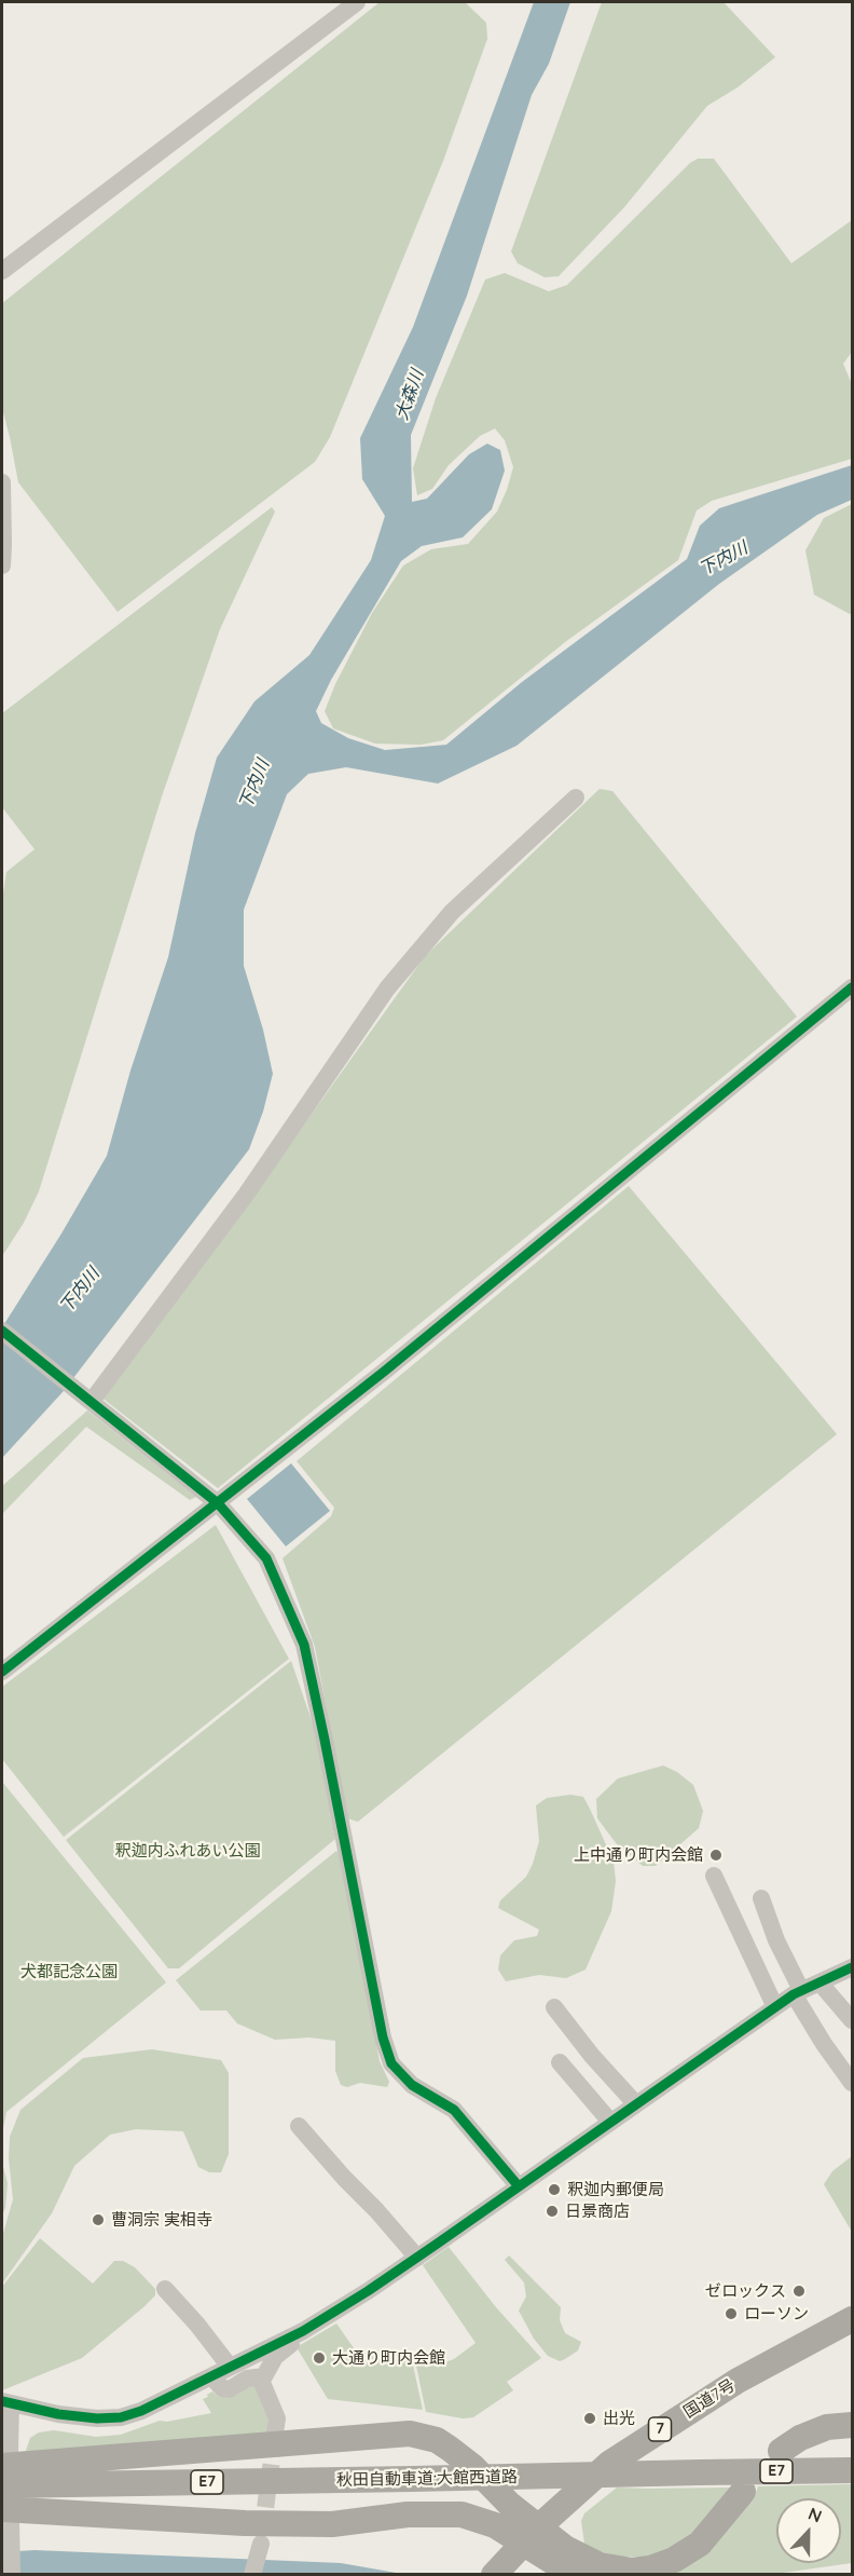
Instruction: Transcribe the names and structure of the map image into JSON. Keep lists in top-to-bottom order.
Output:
{
  "streets": {
    "highway": [
      "国道7号",
      "7",
      "E7",
      "秋田自動車道;大館西道路"
    ]
  },
  "water": ["大森川", "下内川"],
  "parks": ["釈迦内ふれあい公園", "犬都記念公園"],
  "places": [
    "上中通り町内会館",
    "釈迦内郵便局",
    "日景商店",
    "曹洞宗 実相寺",
    "ゼロックス",
    "ローソン",
    "大通り町内会館",
    "出光"
  ],
  "north": "top"
}
